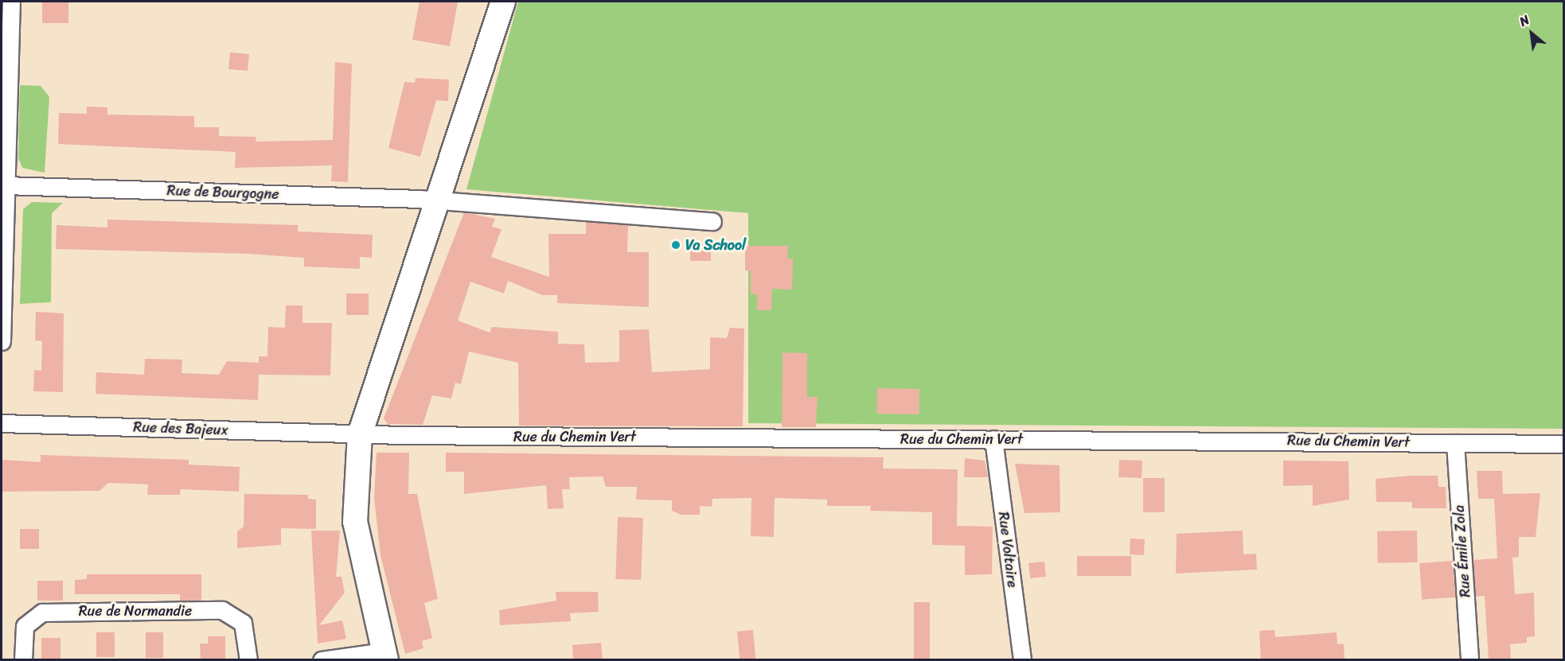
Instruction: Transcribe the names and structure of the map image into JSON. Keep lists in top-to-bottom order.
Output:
{
  "streets": {
    "street": [
      "Rue de Bourgogne",
      "Rue des Bajeux",
      "Rue du Chemin Vert",
      "Rue Voltaire",
      "Rue Émile Zola",
      "Rue de Normandie"
    ]
  },
  "crossings": [
    ["Rue des Bajeux", "Rue du Chemin Vert"],
    ["Rue du Chemin Vert", "Rue Voltaire"],
    ["Rue du Chemin Vert", "Rue Émile Zola"]
  ],
  "places": ["Va School"],
  "north": "top left"
}
